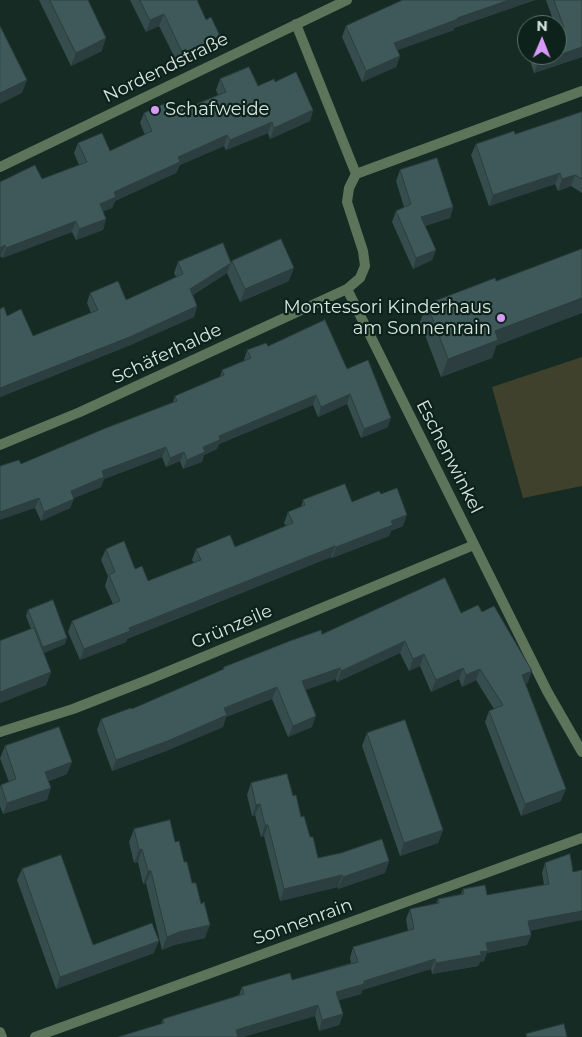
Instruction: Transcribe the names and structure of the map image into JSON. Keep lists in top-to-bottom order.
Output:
{
  "streets": {
    "street": [
      "Nordendstraße",
      "Schäferhalde",
      "Eschenwinkel",
      "Grünzeile",
      "Sonnenrain"
    ]
  },
  "crossings": [
    ["Schäferhalde", "Eschenwinkel"],
    ["Eschenwinkel", "Grünzeile"]
  ],
  "places": ["Schafweide", "Montessori Kinderhaus am Sonnenrain"],
  "north": "top"
}
